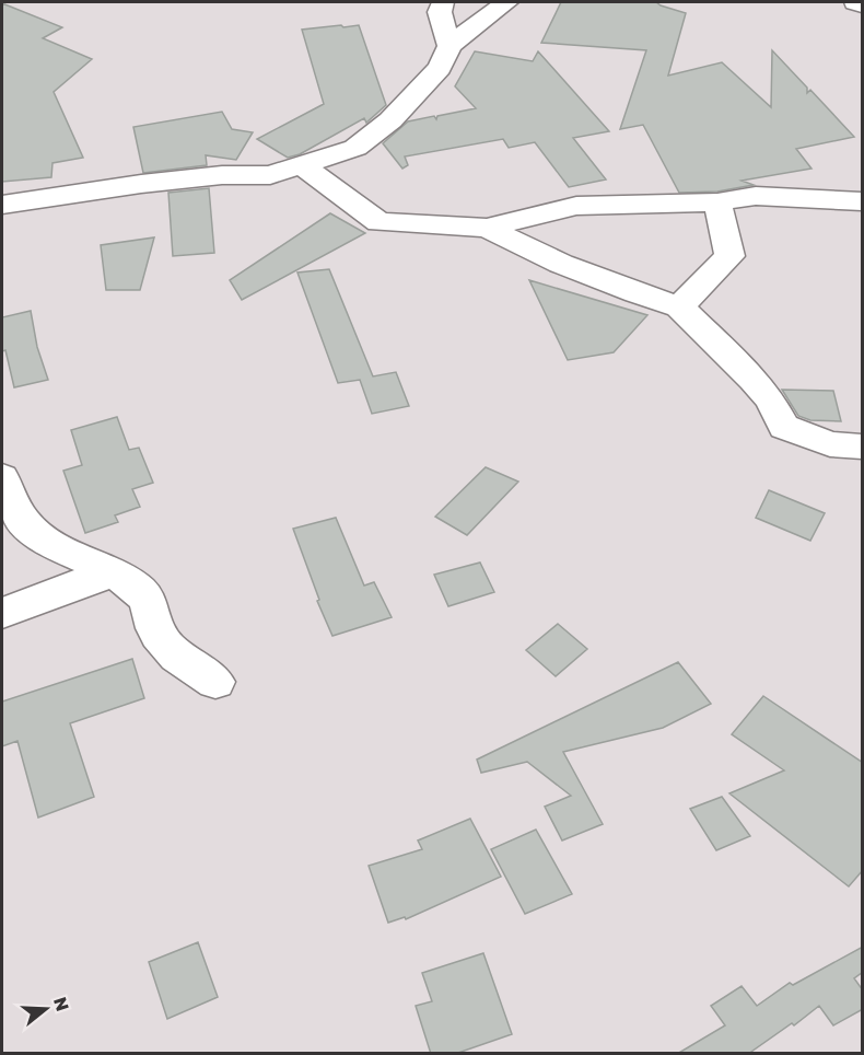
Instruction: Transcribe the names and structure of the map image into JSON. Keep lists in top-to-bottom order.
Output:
{
  "north": "right"
}
